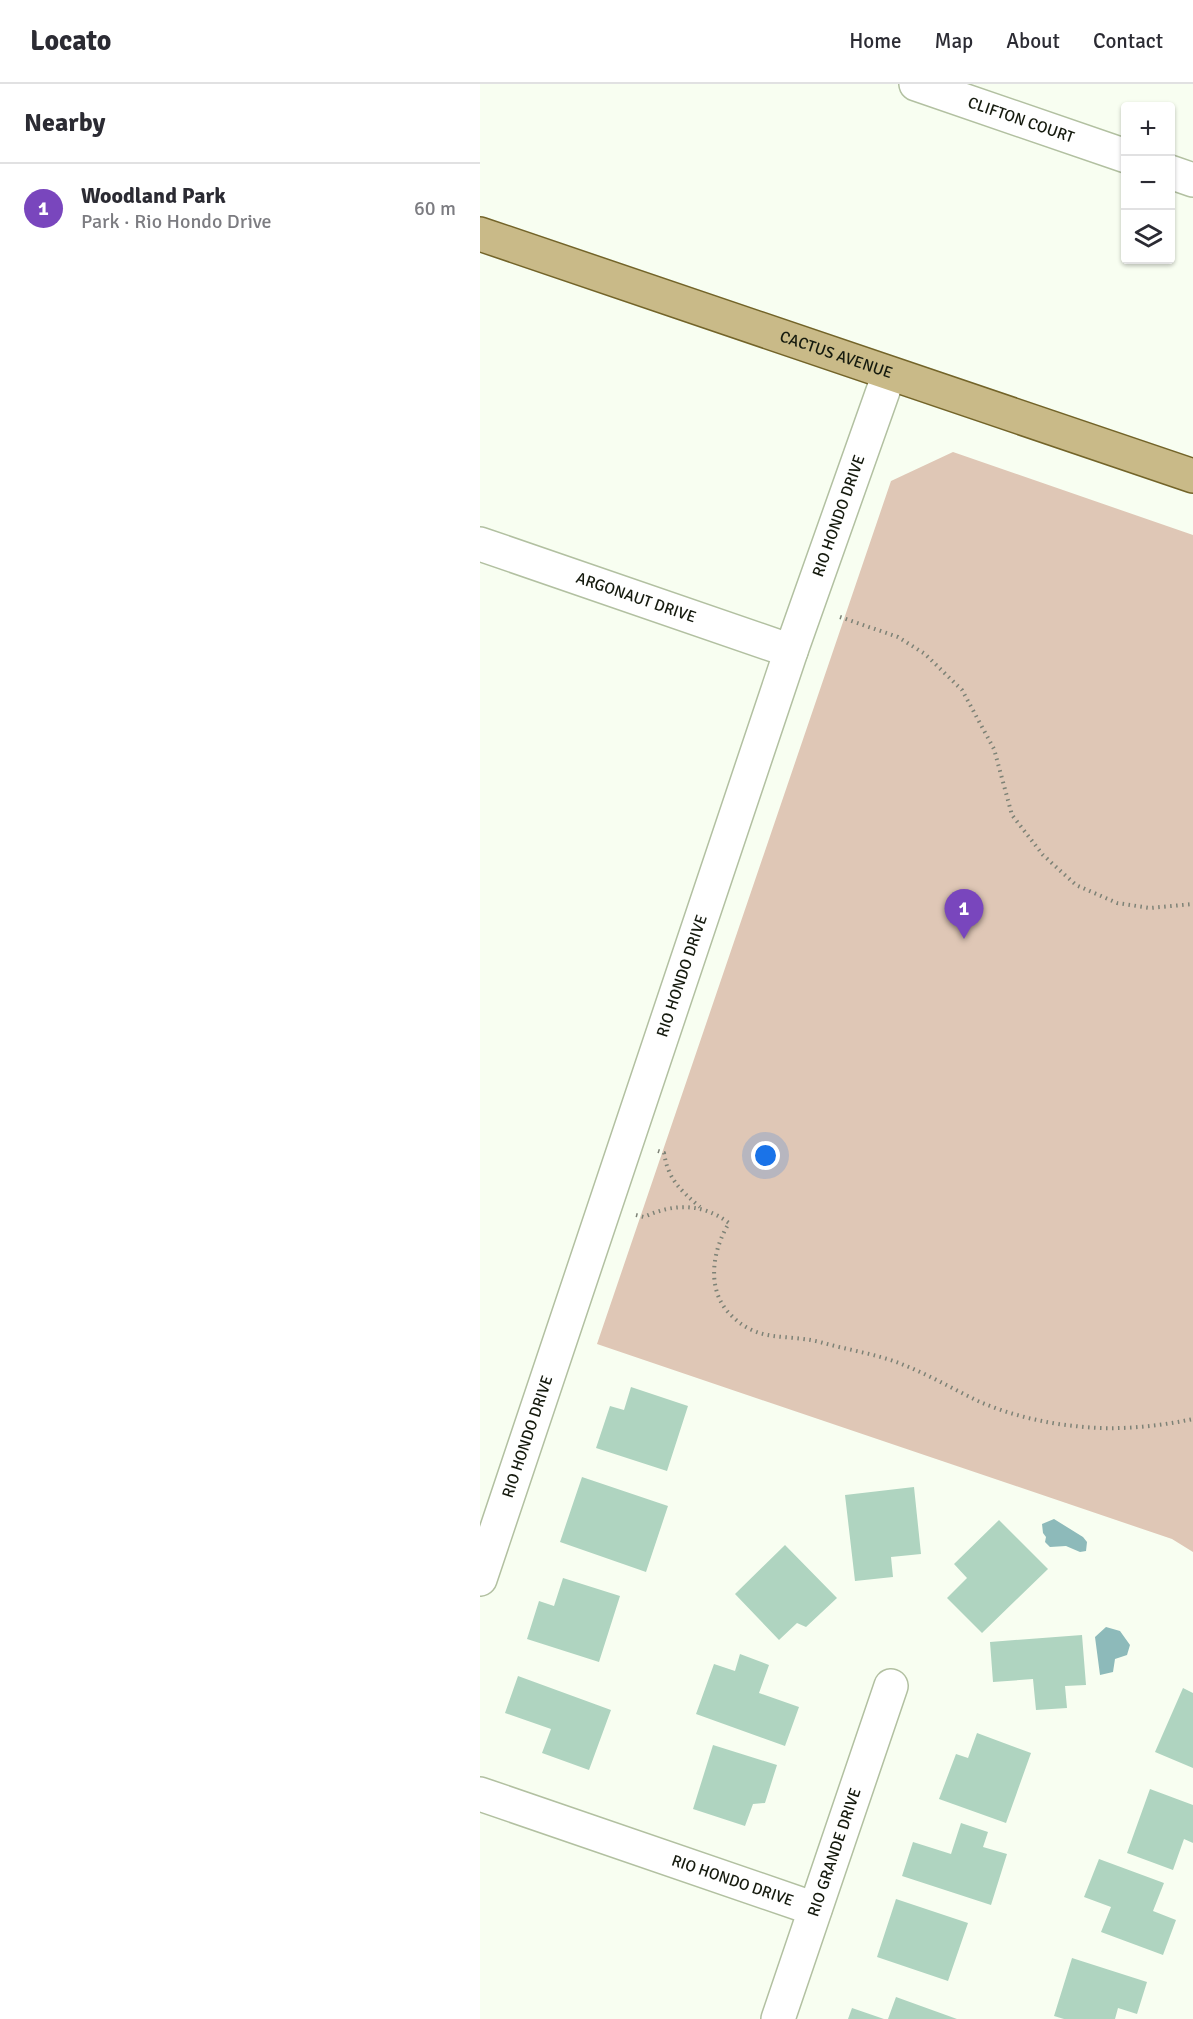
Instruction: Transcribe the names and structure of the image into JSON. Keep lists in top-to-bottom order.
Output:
{
  "streets": {
    "main road": ["CACTUS AVENUE"],
    "street": [
      "CLIFTON COURT",
      "RIO HONDO DRIVE",
      "ARGONAUT DRIVE",
      "RIO GRANDE DRIVE"
    ]
  },
  "crossings": [
    ["CACTUS AVENUE", "RIO HONDO DRIVE"],
    ["RIO HONDO DRIVE", "ARGONAUT DRIVE"],
    ["RIO HONDO DRIVE", "RIO GRANDE DRIVE"]
  ],
  "page": {
    "header": "Locato",
    "nav": [
      "Home",
      "Map",
      "About",
      "Contact"
    ],
    "heading": "Nearby",
    "map_buttons": ["+", "−"],
    "list": [
      {
        "mark": "1",
        "name": "Woodland Park",
        "note": "Park · Rio Hondo Drive",
        "value": "60 m"
      }
    ],
    "pins": "1"
  }
}
